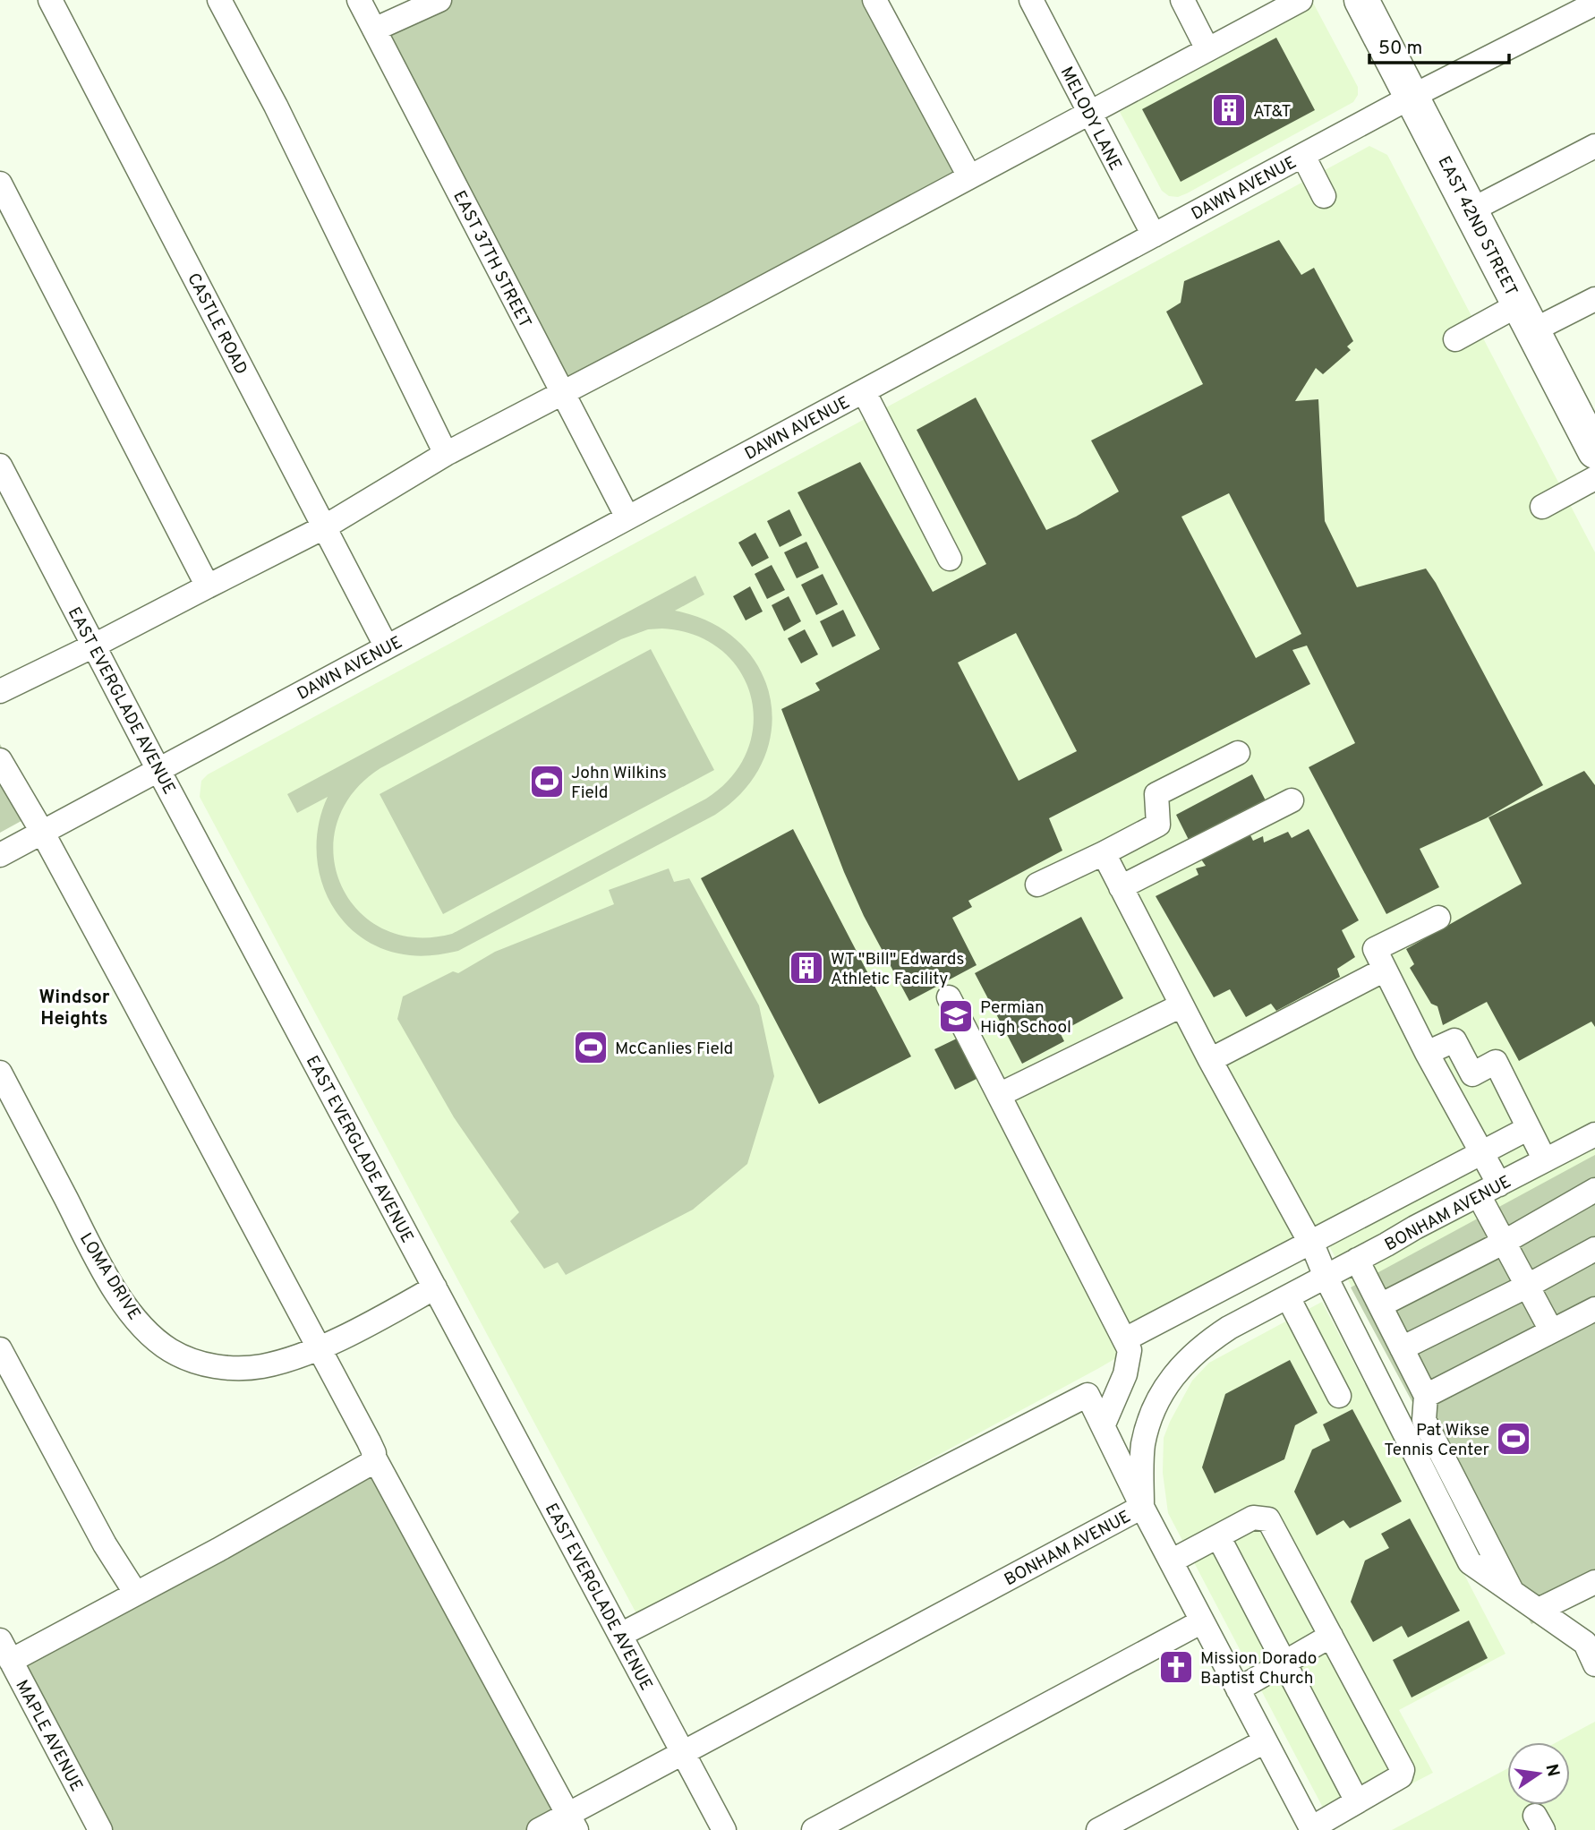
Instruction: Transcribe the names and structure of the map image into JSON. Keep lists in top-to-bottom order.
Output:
{
  "streets": {
    "highway": ["EAST 42ND STREET"],
    "street": [
      "MELODY LANE",
      "DAWN AVENUE",
      "EAST 37TH STREET",
      "CASTLE ROAD",
      "EAST EVERGLADE AVENUE",
      "BONHAM AVENUE",
      "LOMA DRIVE",
      "MAPLE AVENUE"
    ]
  },
  "crossings": [
    ["MELODY LANE", "DAWN AVENUE"],
    ["DAWN AVENUE", "EAST 42ND STREET"],
    ["DAWN AVENUE", "EAST 37TH STREET"],
    ["DAWN AVENUE", "CASTLE ROAD"],
    ["DAWN AVENUE", "EAST EVERGLADE AVENUE"],
    ["EAST EVERGLADE AVENUE", "BONHAM AVENUE"],
    ["EAST EVERGLADE AVENUE", "LOMA DRIVE"]
  ],
  "districts": ["Windsor Heights"],
  "places": {
    "building": ["AT&T", "WT \"Bill\" Edwards Athletic Facility"],
    "sports": ["John Wilkins Field", "McCanlies Field", "Pat Wikse Tennis Center"],
    "school or university": ["Permian High School"],
    "church": ["Mission Dorado Baptist Church"]
  },
  "scale_bar": "50 m",
  "north": "right"
}
